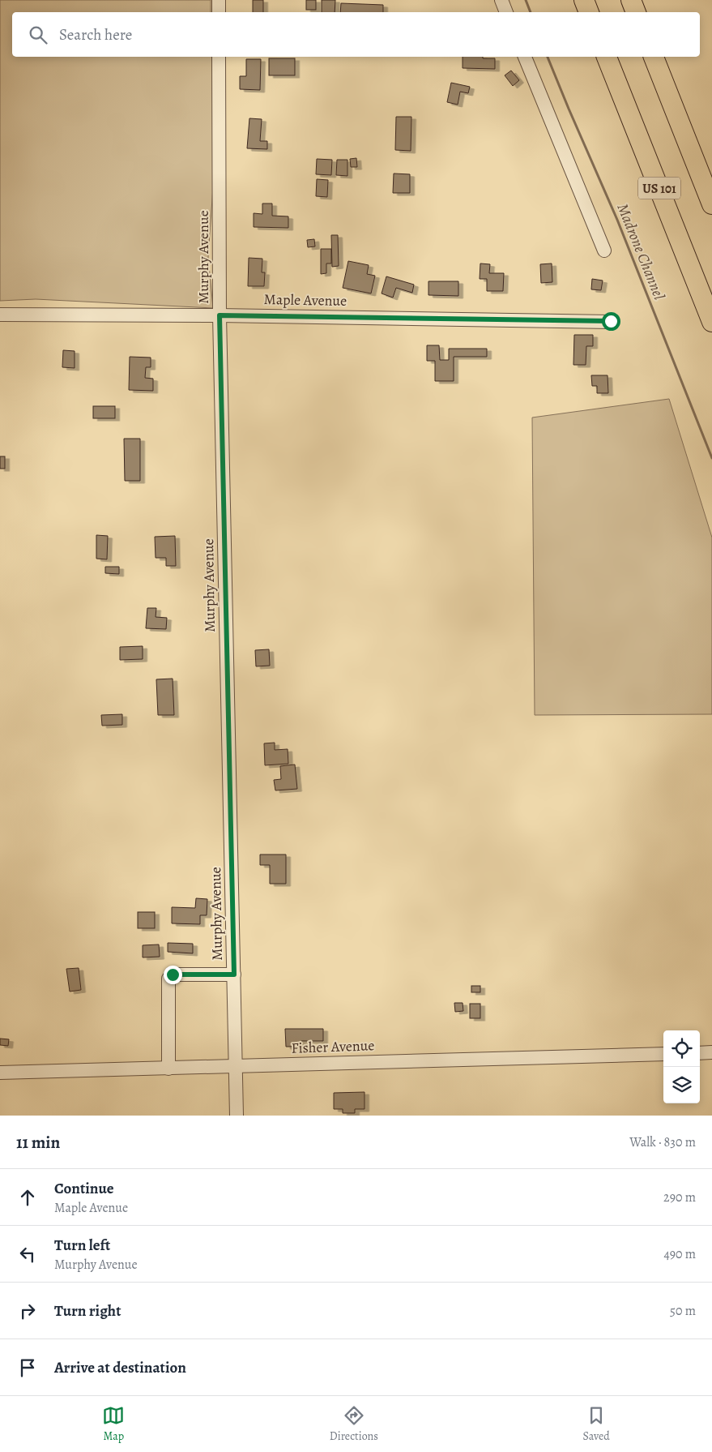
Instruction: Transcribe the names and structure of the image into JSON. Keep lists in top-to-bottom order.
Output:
{
  "streets": {
    "highway": ["US 101"],
    "street": ["Murphy Avenue", "Maple Avenue", "Fisher Avenue"]
  },
  "crossings": [
    ["Murphy Avenue", "Maple Avenue"],
    ["Murphy Avenue", "Fisher Avenue"]
  ],
  "water": ["Madrone Channel"],
  "page": {
    "search": "Search here",
    "heading": ["11 min", "Walk · 830 m"],
    "list": [
      ["Continue", "Maple Avenue", "290 m"],
      ["Turn left", "Murphy Avenue", "490 m"],
      ["Turn right", "50 m"],
      "Arrive at destination"
    ],
    "nav": ["Map", "Directions", "Saved"]
  }
}
